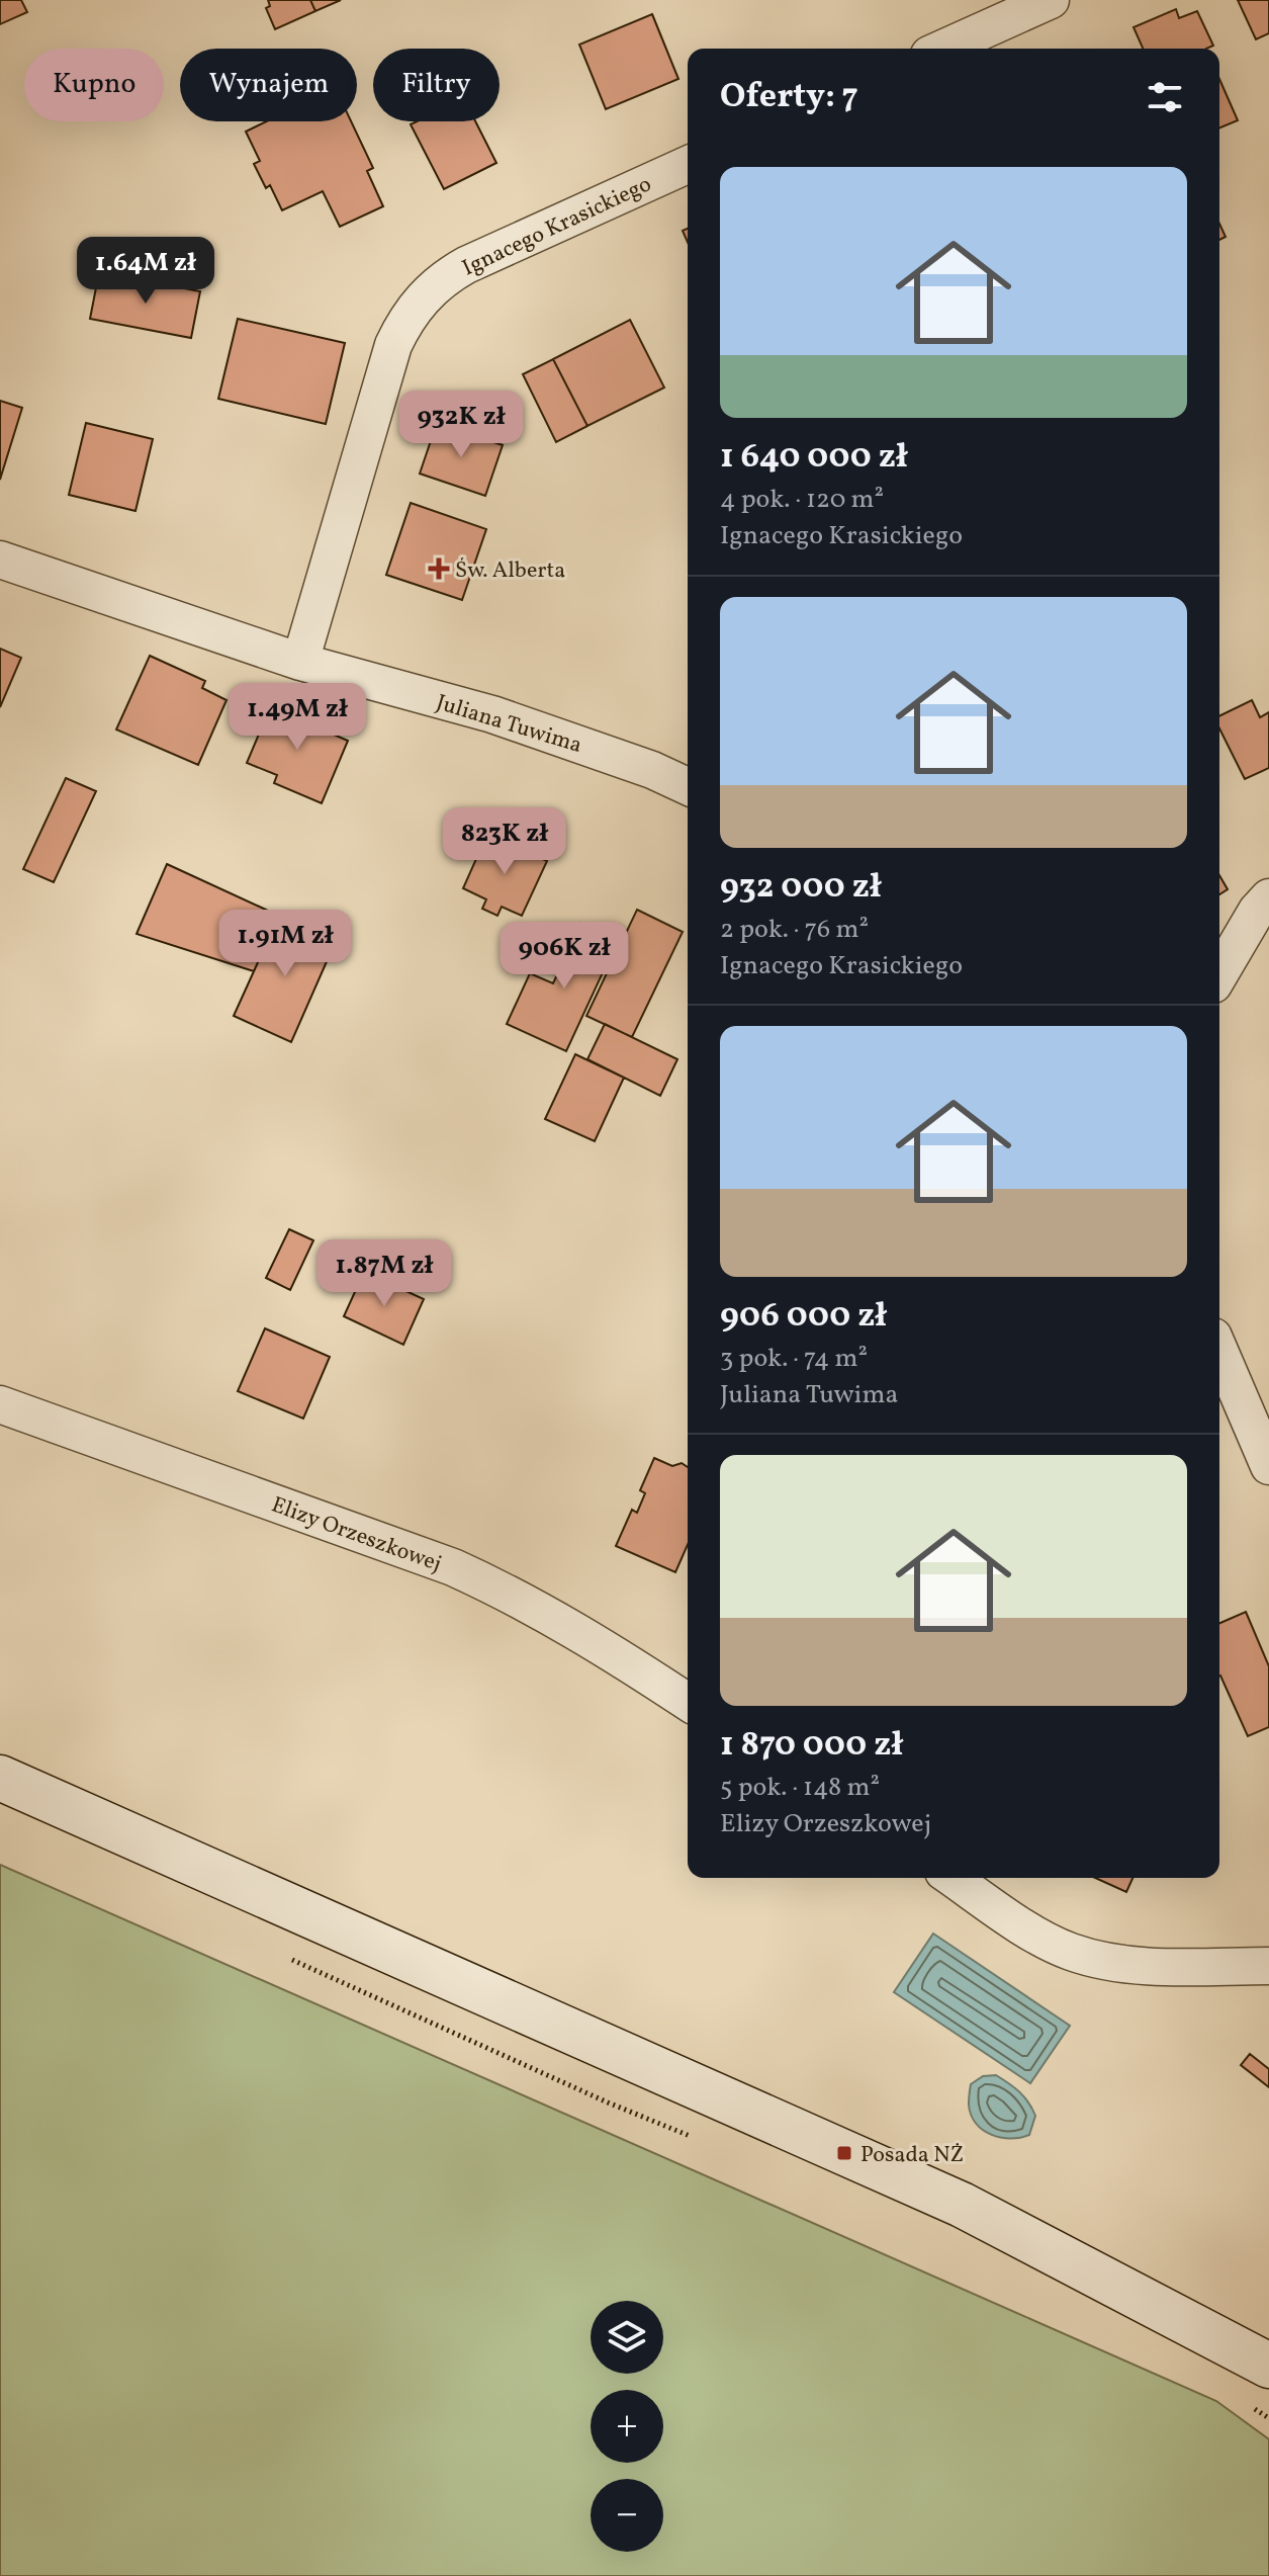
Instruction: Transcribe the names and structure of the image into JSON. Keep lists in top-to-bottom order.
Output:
{
  "streets": {
    "street": ["Ignacego Krasickiego", "Juliana Tuwima", "Elizy Orzeszkowej"]
  },
  "crossings": [
    ["Ignacego Krasickiego", "Juliana Tuwima"]
  ],
  "places": {
    "health": ["Św. Alberta"],
    "transit": ["Posada NŻ"]
  },
  "page": {
    "chip": ["Kupno", "Wynajem", "Filtry"],
    "heading": "Oferty: 7",
    "list": [
      {
        "name": "1 640 000 zł",
        "note": "4 pok. · 120 m² · Ignacego Krasickiego"
      },
      {
        "name": "932 000 zł",
        "note": "2 pok. · 76 m² · Ignacego Krasickiego"
      },
      {
        "name": "906 000 zł",
        "note": "3 pok. · 74 m² · Juliana Tuwima"
      },
      {
        "name": "1 870 000 zł",
        "note": "5 pok. · 148 m² · Elizy Orzeszkowej"
      }
    ],
    "price": [
      "1.64M zł",
      "932K zł",
      "1.49M zł",
      "823K zł",
      "1.91M zł",
      "906K zł",
      "1.87M zł"
    ],
    "map_buttons": ["+", "−"]
  }
}
